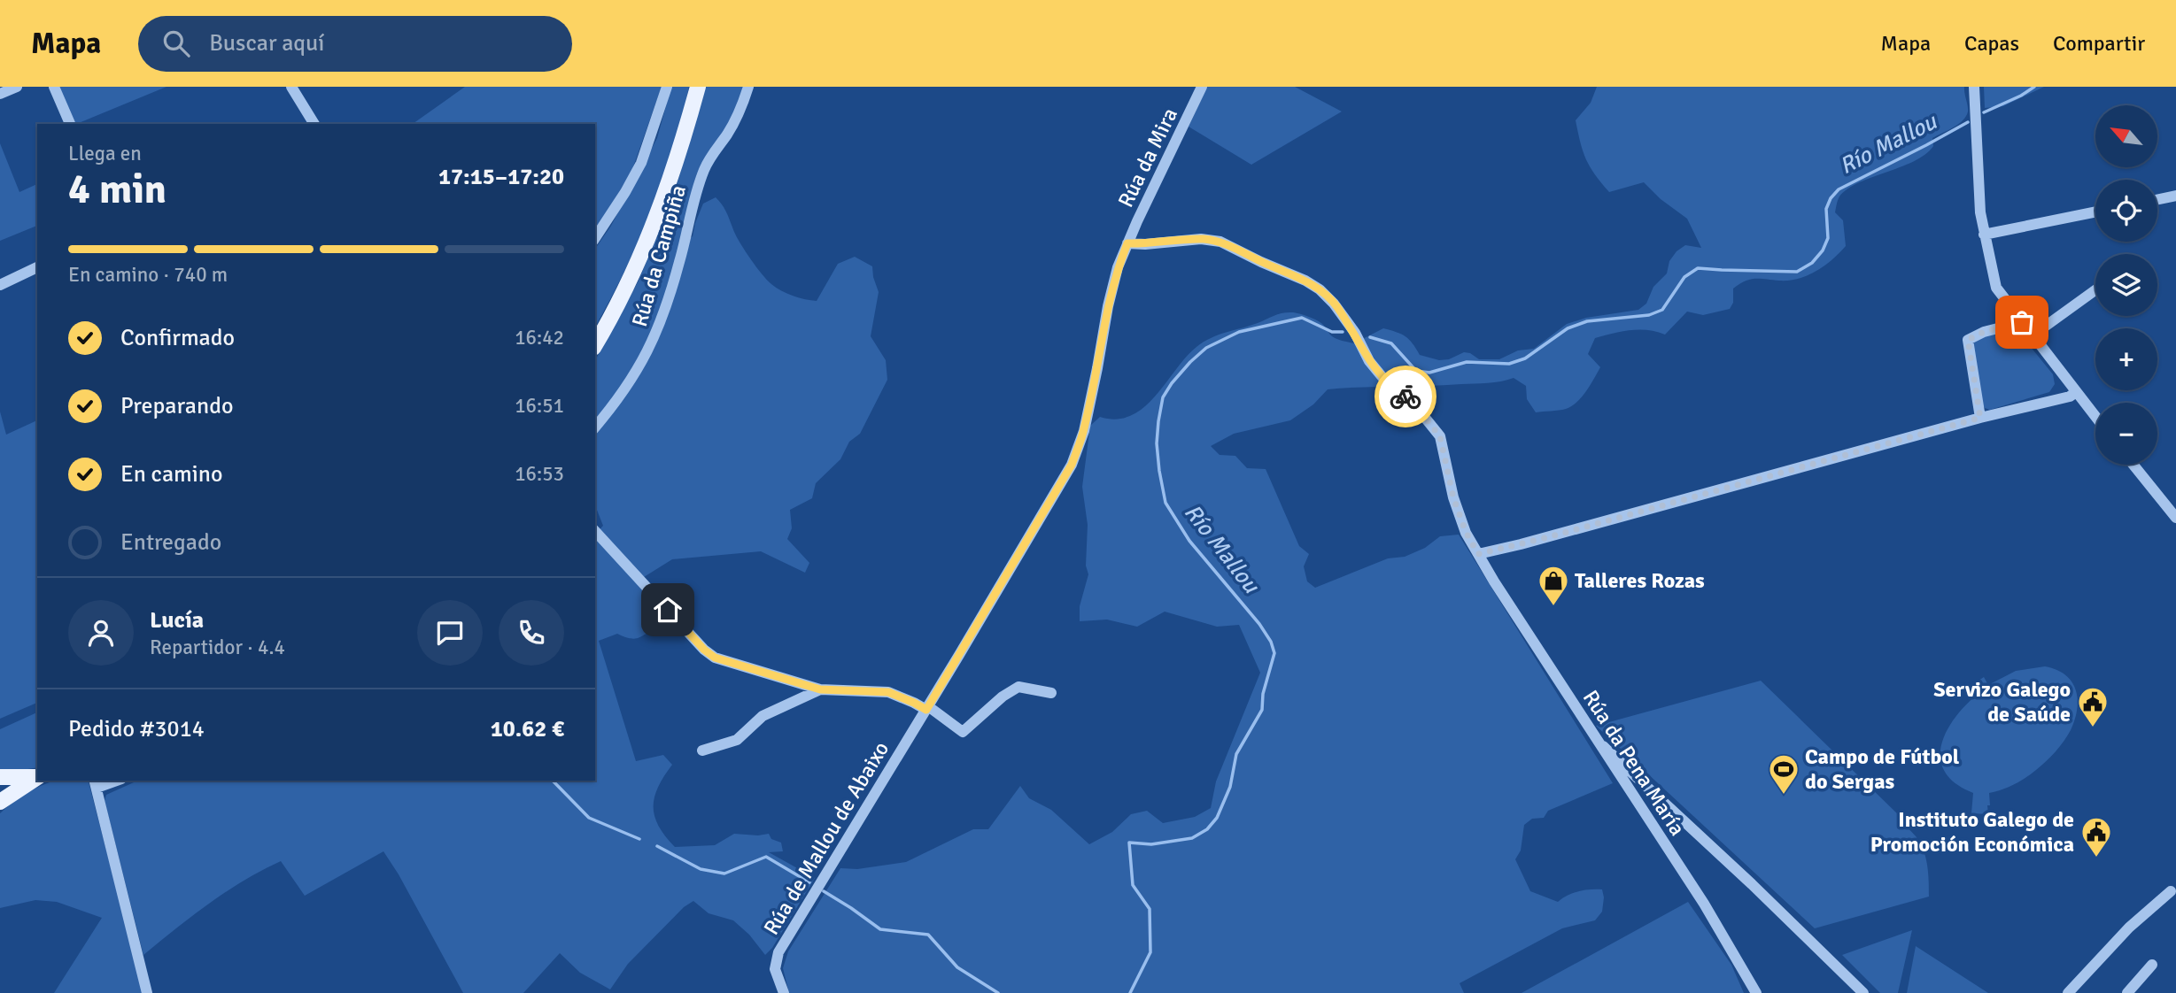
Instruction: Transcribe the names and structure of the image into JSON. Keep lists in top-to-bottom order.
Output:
{
  "streets": {
    "street": [
      "Rúa da Mira",
      "Rúa da Campiña",
      "Rúa da Pena María",
      "Rúa de Mallou de Abaixo"
    ]
  },
  "crossings": [
    ["Rúa da Mira", "Rúa da Pena María"],
    ["Rúa da Mira", "Rúa de Mallou de Abaixo"],
    ["Rúa da Pena María", "Rúa de Mallou de Abaixo"]
  ],
  "water": ["Río Mallou"],
  "places": {
    "shop": ["Talleres Rozas"],
    "public building": ["Servizo Galego de Saúde", "Instituto Galego de Promoción Económica"],
    "sports": ["Campo de Fútbol do Sergas"]
  },
  "north": "top left",
  "page": {
    "header": "Mapa",
    "search": "Buscar aquí",
    "nav": ["Mapa", "Capas", "Compartir"],
    "map_buttons": ["+", "−"],
    "heading": ["4 min", "Llega en", "17:15–17:20"],
    "panel": [
      "Lucía",
      "Repartidor · 4.4",
      "Pedido #3014",
      "10.62 €"
    ],
    "bar": "En camino · 740 m",
    "list": [
      ["Confirmado", "16:42"],
      ["Preparando", "16:51"],
      ["En camino", "16:53"],
      "Entregado"
    ]
  }
}
